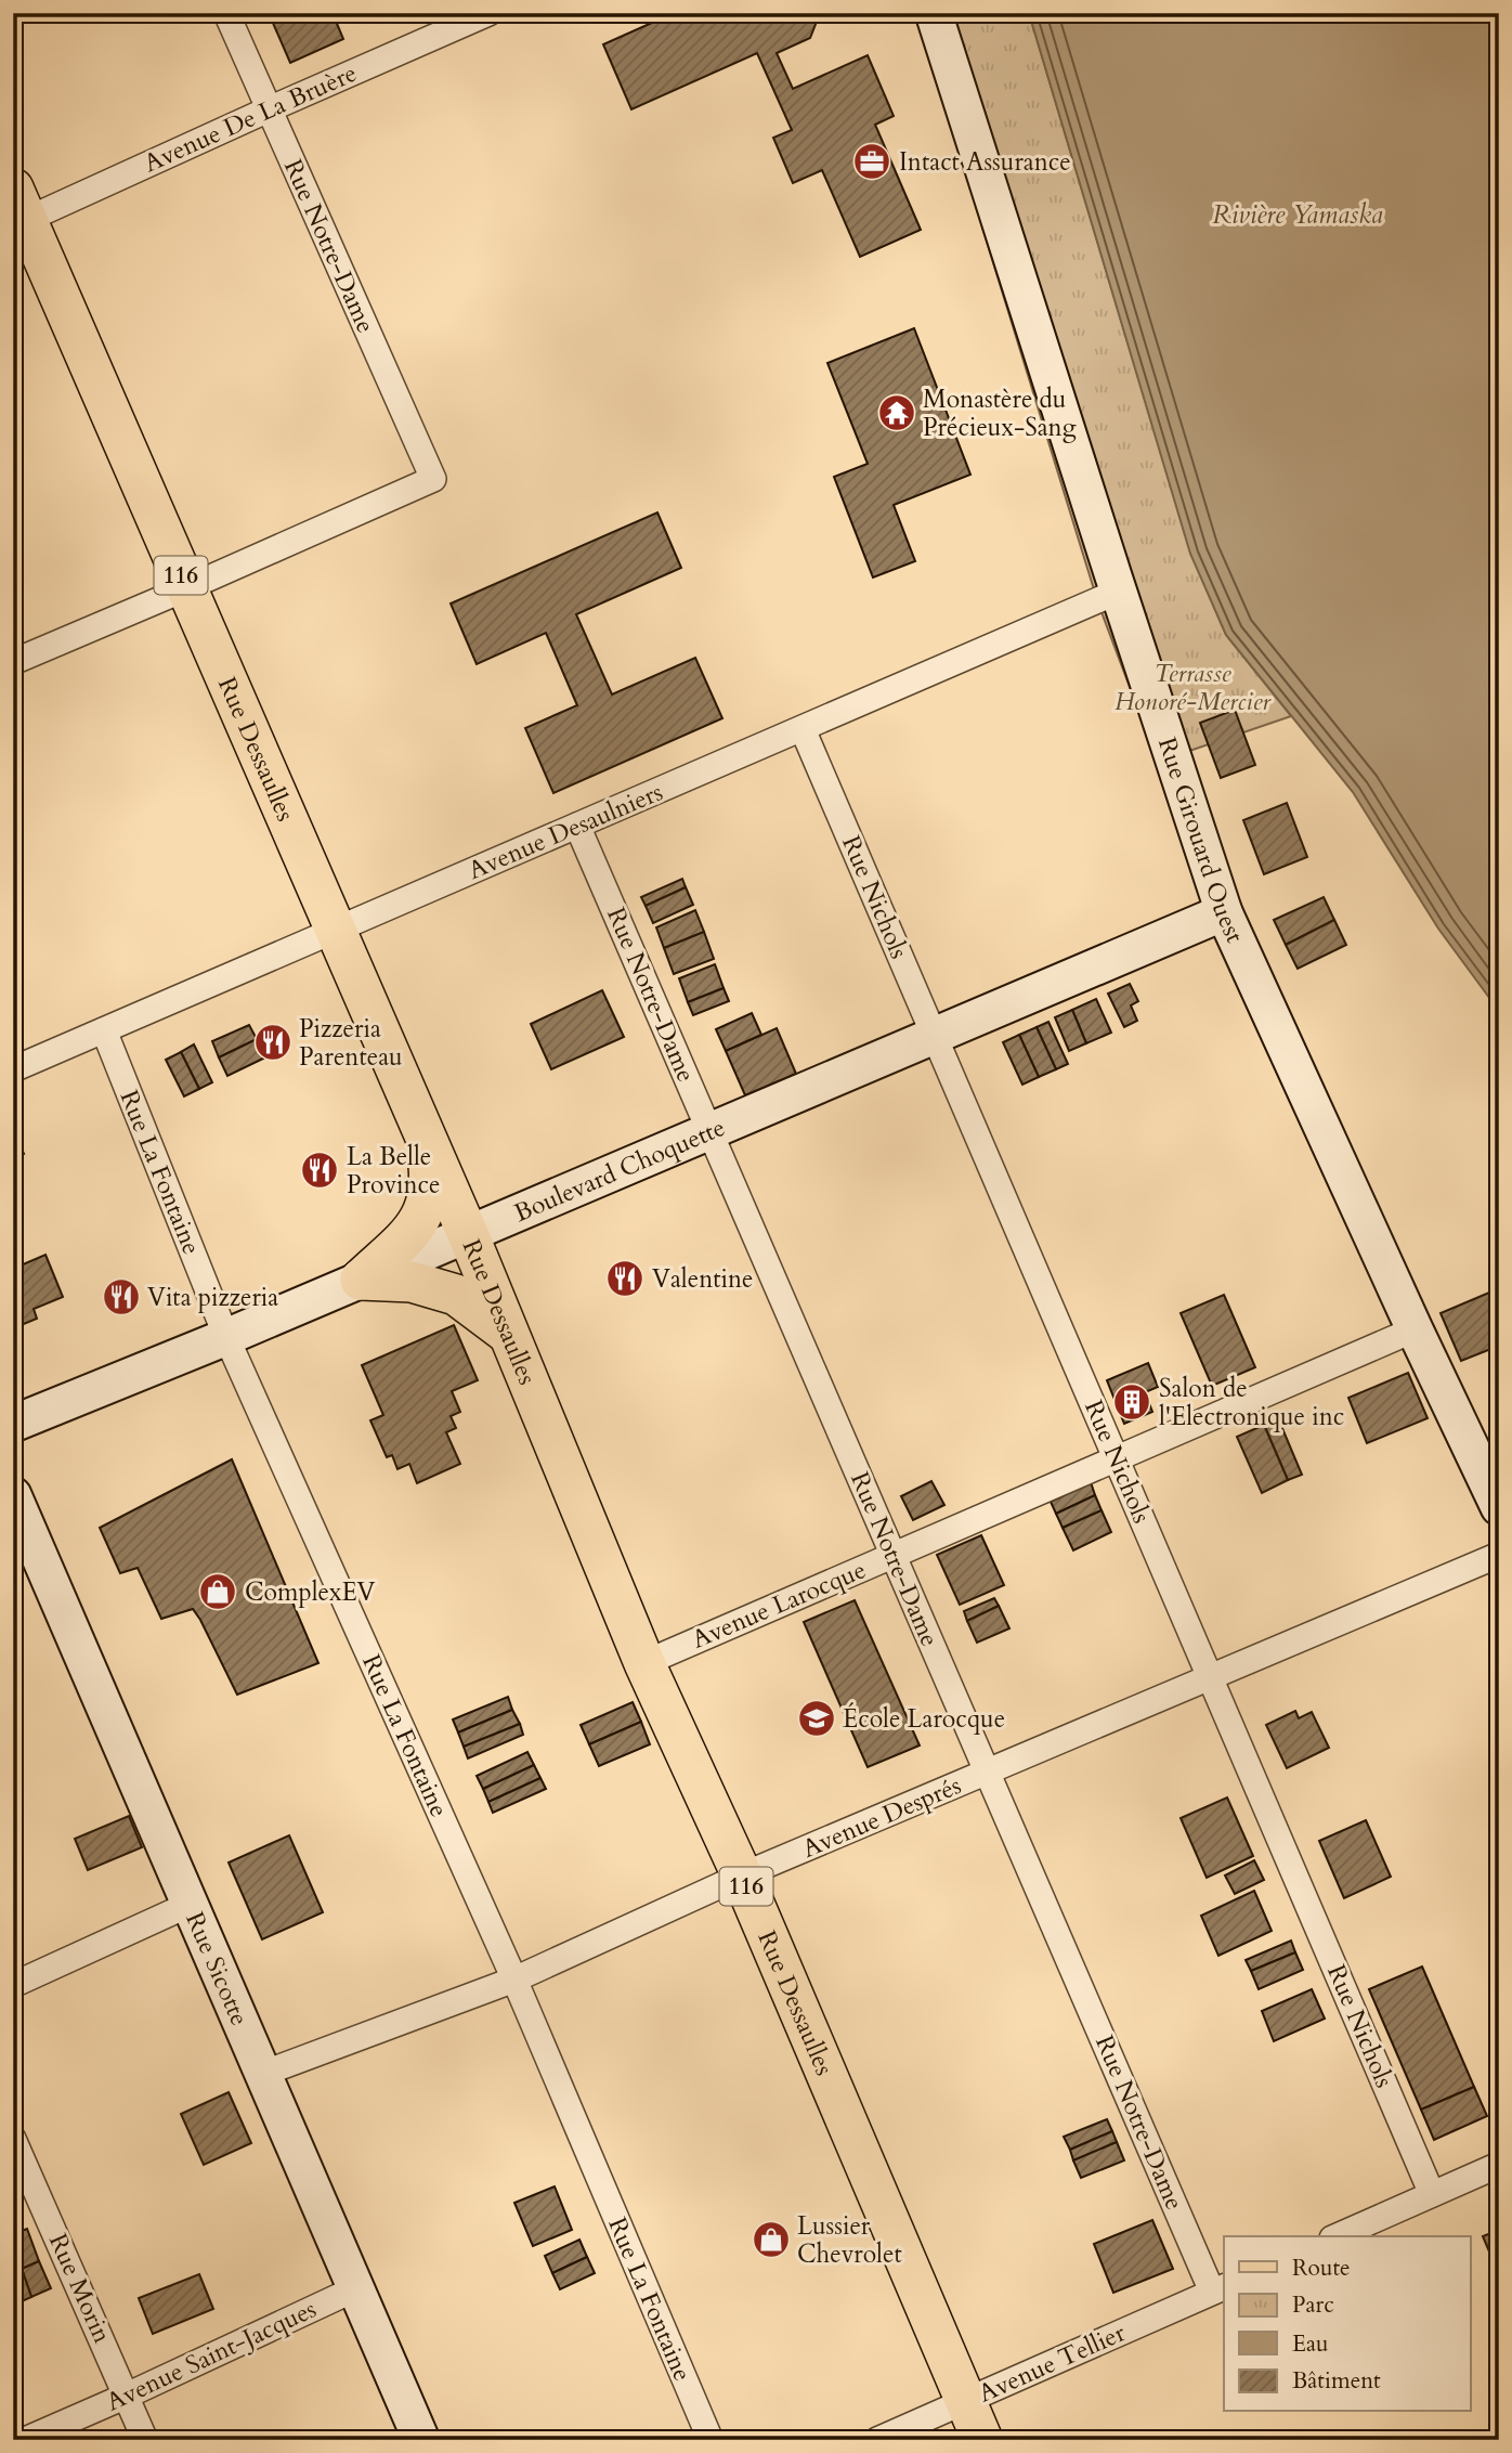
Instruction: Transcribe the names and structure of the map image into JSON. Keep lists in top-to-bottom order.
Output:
{
  "streets": {
    "main road": ["116", "Rue Dessaulles"],
    "street": [
      "Avenue De La Bruère",
      "Rue Notre-Dame",
      "Avenue Desaulniers",
      "Rue Girouard Ouest",
      "Rue Nichols",
      "Boulevard Choquette",
      "Rue La Fontaine",
      "Avenue Larocque",
      "Avenue Després",
      "Rue Sicotte",
      "Rue Morin",
      "Avenue Saint-Jacques",
      "Avenue Tellier"
    ]
  },
  "crossings": [
    ["Avenue De La Bruère", "Rue Notre-Dame"],
    ["Avenue De La Bruère", "Rue Dessaulles"],
    ["Rue Notre-Dame", "Rue Dessaulles"],
    ["Rue Notre-Dame", "Avenue Desaulniers"],
    ["Rue Notre-Dame", "Boulevard Choquette"],
    ["Rue Notre-Dame", "Avenue Larocque"],
    ["Rue Notre-Dame", "Avenue Després"],
    ["Rue Notre-Dame", "Avenue Tellier"],
    ["Rue Dessaulles", "Avenue Desaulniers"],
    ["Rue Dessaulles", "Boulevard Choquette"],
    ["Rue Dessaulles", "Avenue Larocque"],
    ["Rue Dessaulles", "Avenue Després"],
    ["Rue Dessaulles", "Avenue Tellier"],
    ["Avenue Desaulniers", "Rue Girouard Ouest"],
    ["Avenue Desaulniers", "Rue Nichols"],
    ["Avenue Desaulniers", "Rue La Fontaine"],
    ["Rue Girouard Ouest", "Boulevard Choquette"],
    ["Rue Girouard Ouest", "Avenue Larocque"],
    ["Rue Nichols", "Boulevard Choquette"],
    ["Rue Nichols", "Avenue Larocque"],
    ["Rue Nichols", "Avenue Després"],
    ["Boulevard Choquette", "Rue La Fontaine"],
    ["Rue La Fontaine", "Avenue Després"],
    ["Avenue Després", "Rue Sicotte"],
    ["Rue Sicotte", "Avenue Saint-Jacques"],
    ["Rue Morin", "Avenue Saint-Jacques"]
  ],
  "water": ["Rivière Yamaska"],
  "parks": ["Terrasse Honoré-Mercier"],
  "places": {
    "office": ["Intact Assurance"],
    "temple": ["Monastère du Précieux-Sang"],
    "restaurant": [
      "Pizzeria Parenteau",
      "La Belle Province",
      "Valentine",
      "Vita pizzeria"
    ],
    "building": ["Salon de l'Electronique inc"],
    "shop": ["ComplexEV", "Lussier Chevrolet"],
    "school or university": ["École Larocque"]
  },
  "legend": [
    "Route",
    "Parc",
    "Eau",
    "Bâtiment"
  ]
}
